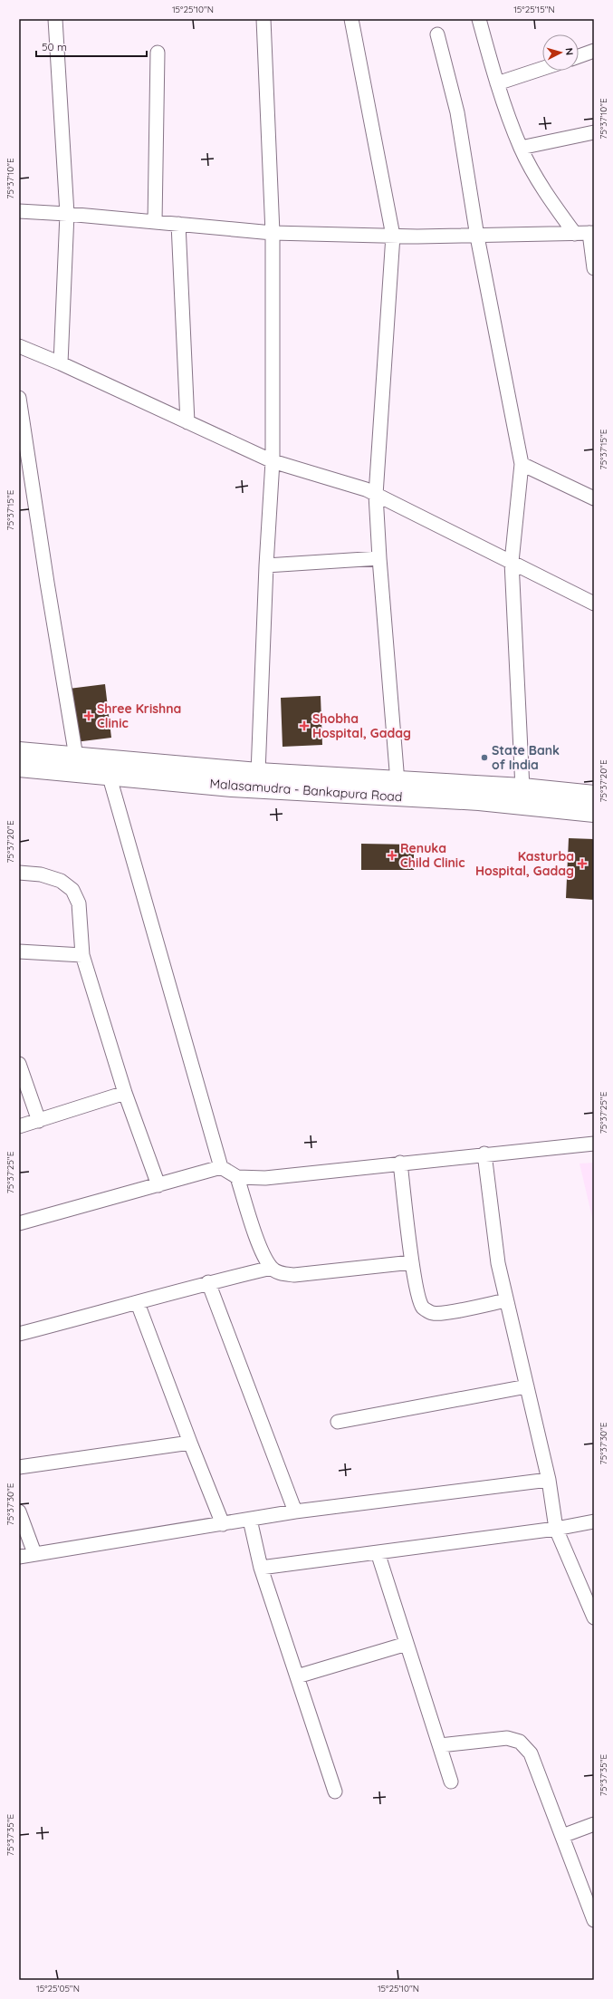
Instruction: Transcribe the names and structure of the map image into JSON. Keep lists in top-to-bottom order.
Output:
{
  "streets": {
    "main road": ["Malasamudra - Bankapura Road"]
  },
  "places": {
    "health": [
      "Shree Krishna Clinic",
      "Shobha Hospital, Gadag",
      "Renuka Child Clinic",
      "Kasturba Hospital, Gadag"
    ],
    "other": ["State Bank of India"]
  },
  "scale_bar": "50 m",
  "north": "right",
  "coordinates": [
    "15°25'10\"N",
    "15°25'15\"N",
    "75°37'10\"E",
    "75°37'15\"E",
    "75°37'20\"E",
    "75°37'25\"E",
    "75°37'30\"E",
    "75°37'35\"E",
    "15°25'05\"N"
  ]
}
